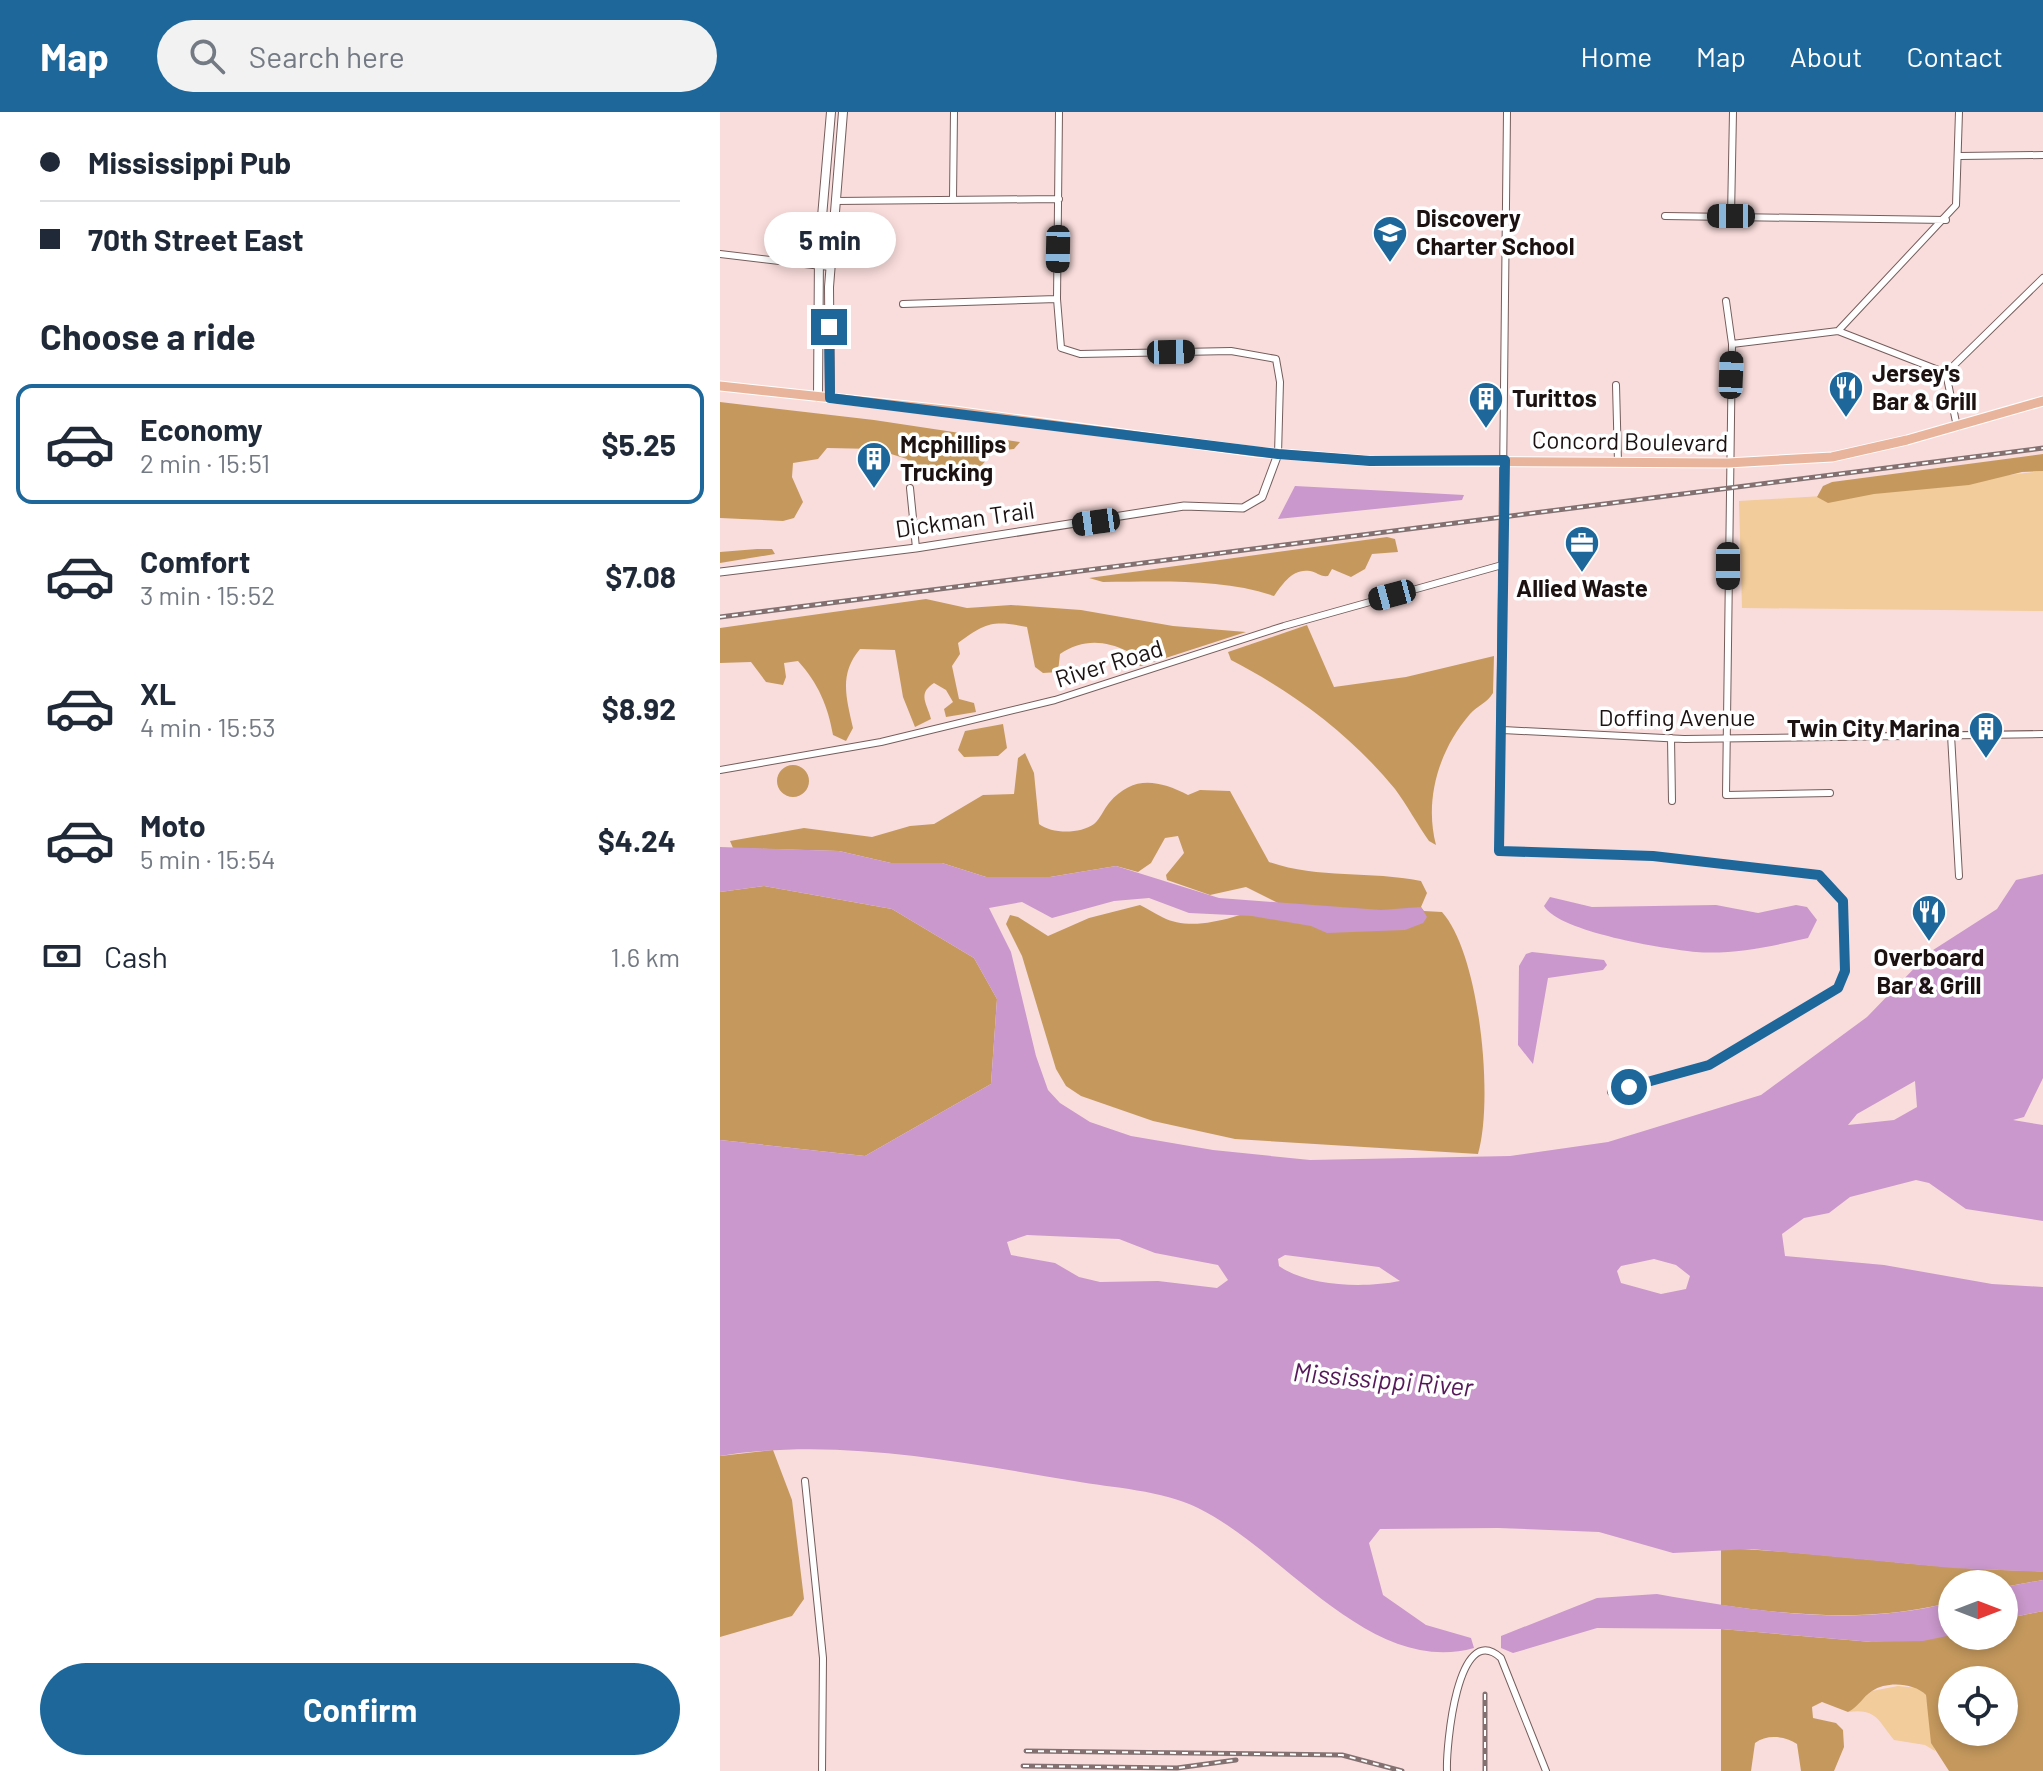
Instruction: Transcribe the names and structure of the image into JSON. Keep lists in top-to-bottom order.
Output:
{
  "streets": {
    "main road": ["Concord Boulevard"],
    "street": ["Dickman Trail", "River Road", "Doffing Avenue"]
  },
  "crossings": [
    ["Concord Boulevard", "Dickman Trail"]
  ],
  "water": ["Mississippi River"],
  "places": {
    "school or university": ["Discovery Charter School"],
    "restaurant": ["Jersey's Bar & Grill", "Overboard Bar & Grill"],
    "building": ["Turittos", "Mcphillips Trucking", "Twin City Marina"],
    "office": ["Allied Waste"]
  },
  "north": "right",
  "page": {
    "header": "Map",
    "search": "Search here",
    "nav": [
      "Home",
      "Map",
      "About",
      "Contact"
    ],
    "banner": ["Mississippi Pub", "70th Street East"],
    "bubble": "5 min",
    "heading": "Choose a ride",
    "list": [
      {
        "name": "Economy",
        "note": "2 min · 15:51",
        "value": "$5.25"
      },
      {
        "name": "Comfort",
        "note": "3 min · 15:52",
        "value": "$7.08"
      },
      {
        "name": "XL",
        "note": "4 min · 15:53",
        "value": "$8.92"
      },
      {
        "name": "Moto",
        "note": "5 min · 15:54",
        "value": "$4.24"
      }
    ],
    "pay": ["Cash", "1.6 km"],
    "buttons": "Confirm"
  }
}
